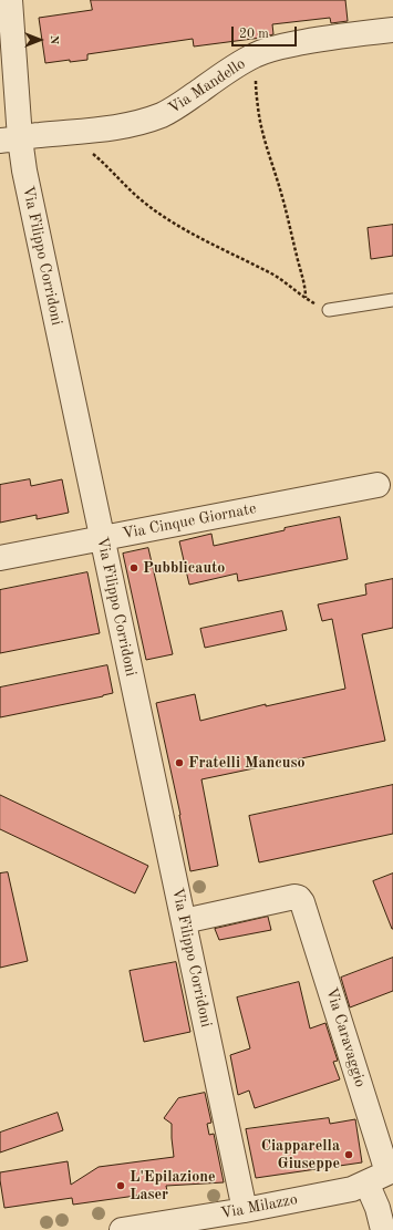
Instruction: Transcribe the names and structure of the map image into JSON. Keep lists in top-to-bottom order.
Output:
{
  "streets": {
    "street": [
      "Via Mandello",
      "Via Filippo Corridoni",
      "Via Cinque Giornate",
      "Via Caravaggio",
      "Via Milazzo"
    ]
  },
  "crossings": [
    ["Via Mandello", "Via Filippo Corridoni"],
    ["Via Filippo Corridoni", "Via Cinque Giornate"],
    ["Via Filippo Corridoni", "Via Caravaggio"],
    ["Via Filippo Corridoni", "Via Milazzo"],
    ["Via Caravaggio", "Via Milazzo"]
  ],
  "places": [
    "Pubblicauto",
    "Fratelli Mancuso",
    "Ciapparella Giuseppe",
    "L'Epilazione Laser"
  ],
  "scale_bar": "20 m",
  "north": "right"
}
